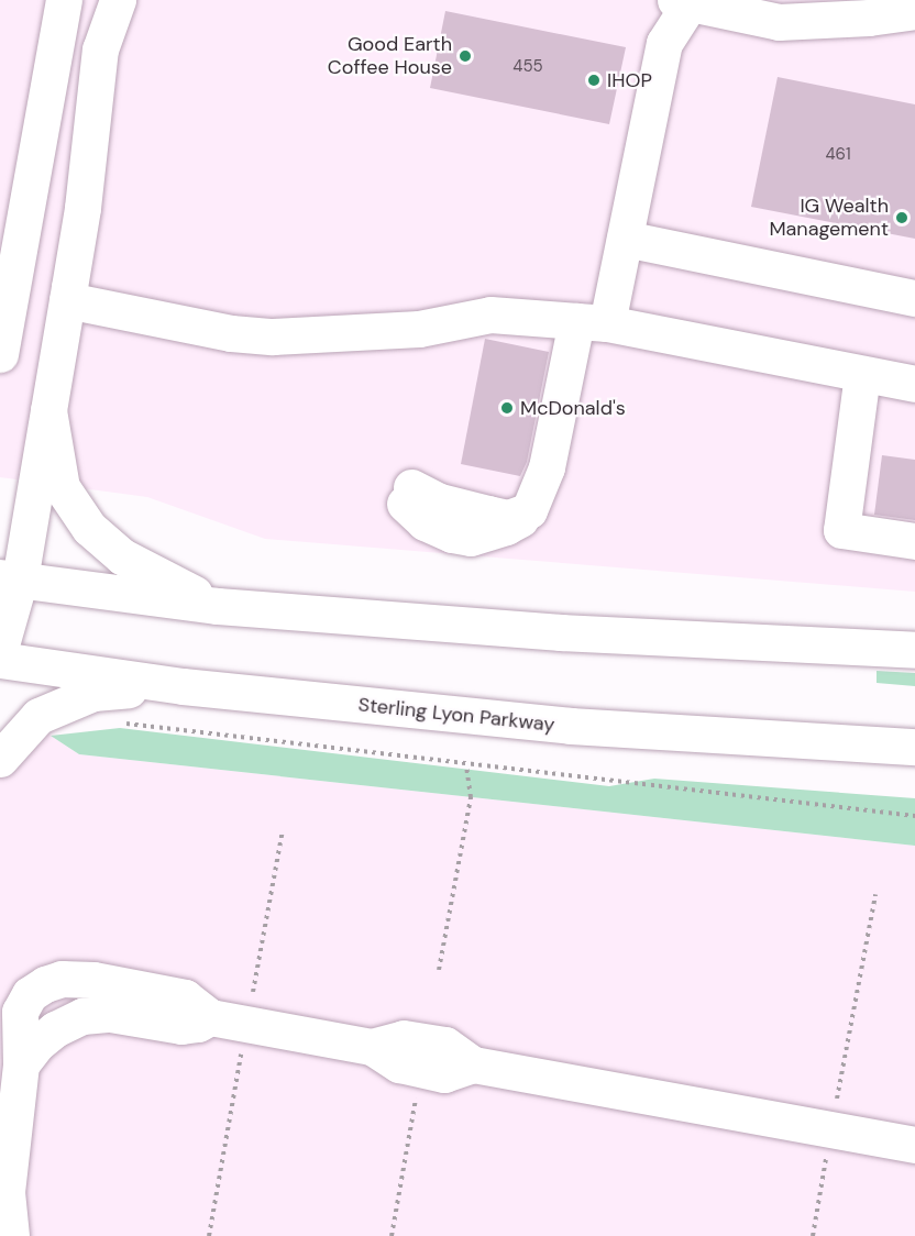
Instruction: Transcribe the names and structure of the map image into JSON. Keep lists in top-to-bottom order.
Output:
{
  "streets": {
    "main road": ["Sterling Lyon Parkway"]
  },
  "places": [
    "Good Earth Coffee House",
    "IHOP",
    "IG Wealth Management",
    "McDonald's"
  ],
  "house_numbers": ["455", "461"]
}
